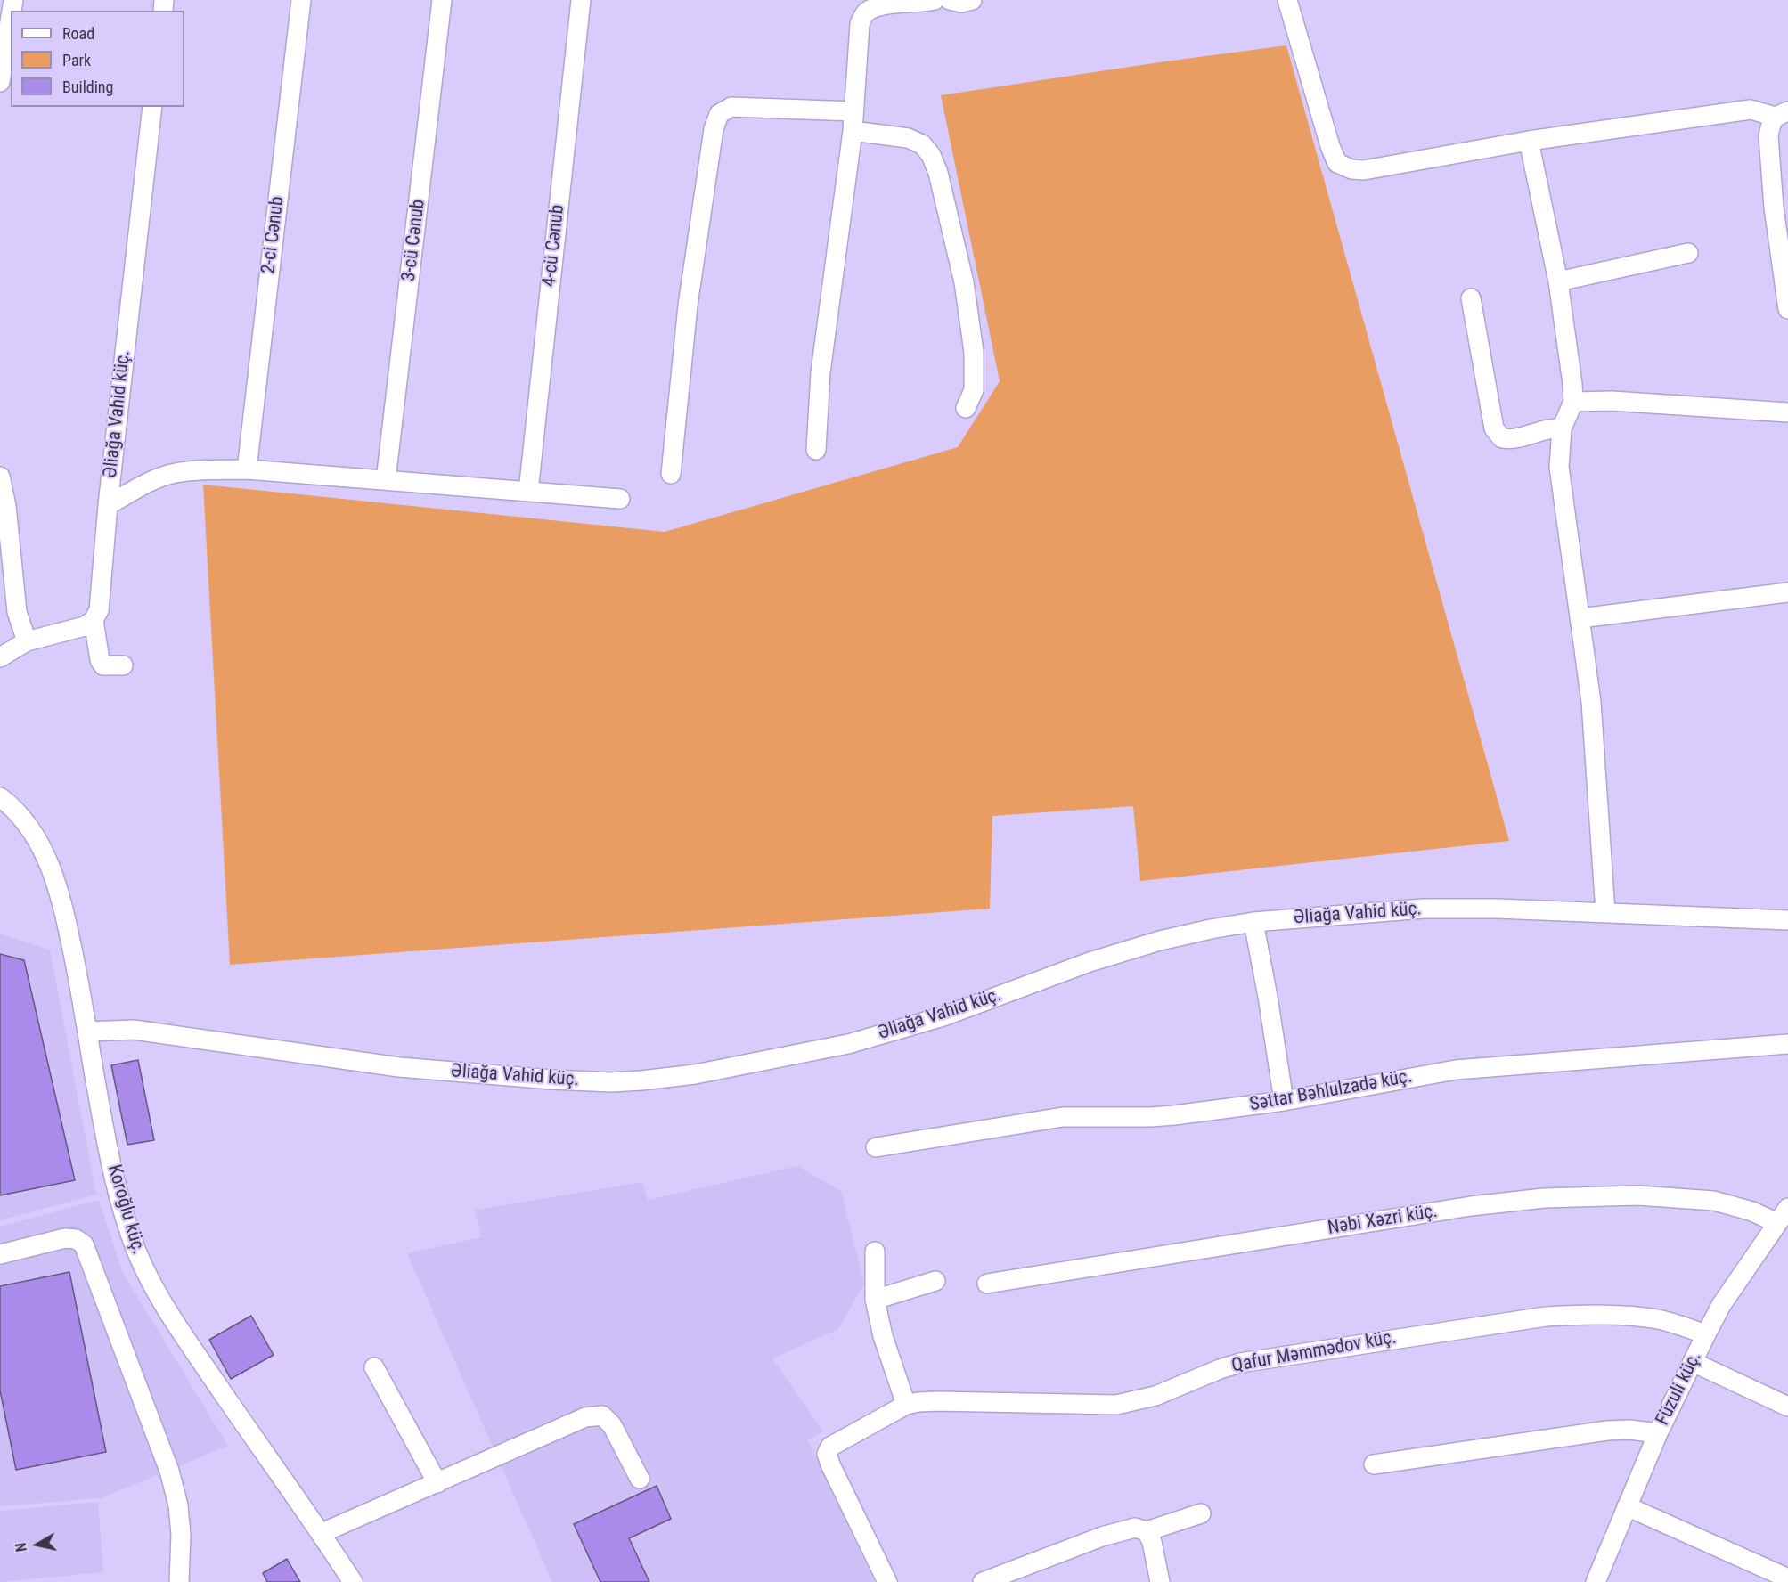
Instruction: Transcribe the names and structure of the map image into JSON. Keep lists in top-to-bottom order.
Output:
{
  "streets": {
    "street": [
      "2-ci Cənub",
      "3-cü Cənub",
      "4-cü Cənub",
      "Əliağa Vahid küç.",
      "Səttar Bəhlulzadə küç.",
      "Koroğlu küç.",
      "Nəbi Xəzri küç.",
      "Qafur Məmmədov küç.",
      "Füzuli küç."
    ]
  },
  "crossings": [
    ["Əliağa Vahid küç.", "Koroğlu küç."],
    ["Nəbi Xəzri küç.", "Füzuli küç."],
    ["Qafur Məmmədov küç.", "Füzuli küç."]
  ],
  "legend": ["Road", "Park", "Building"],
  "north": "left"
}
